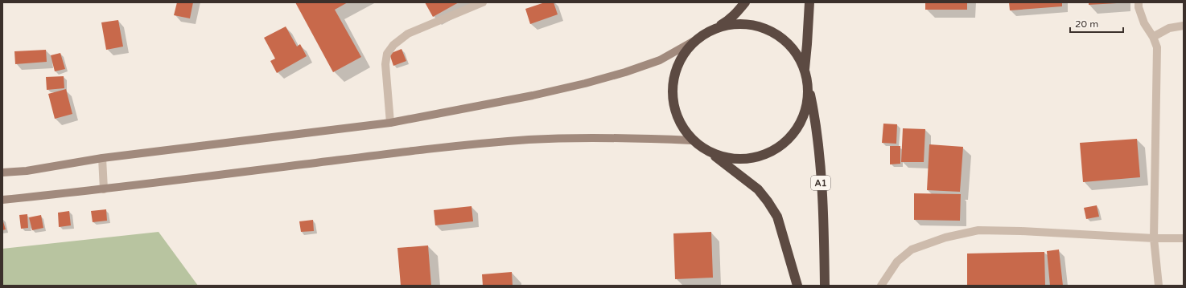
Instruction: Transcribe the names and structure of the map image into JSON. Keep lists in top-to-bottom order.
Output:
{
  "streets": {
    "highway": ["A1"]
  },
  "scale_bar": "20 m"
}
